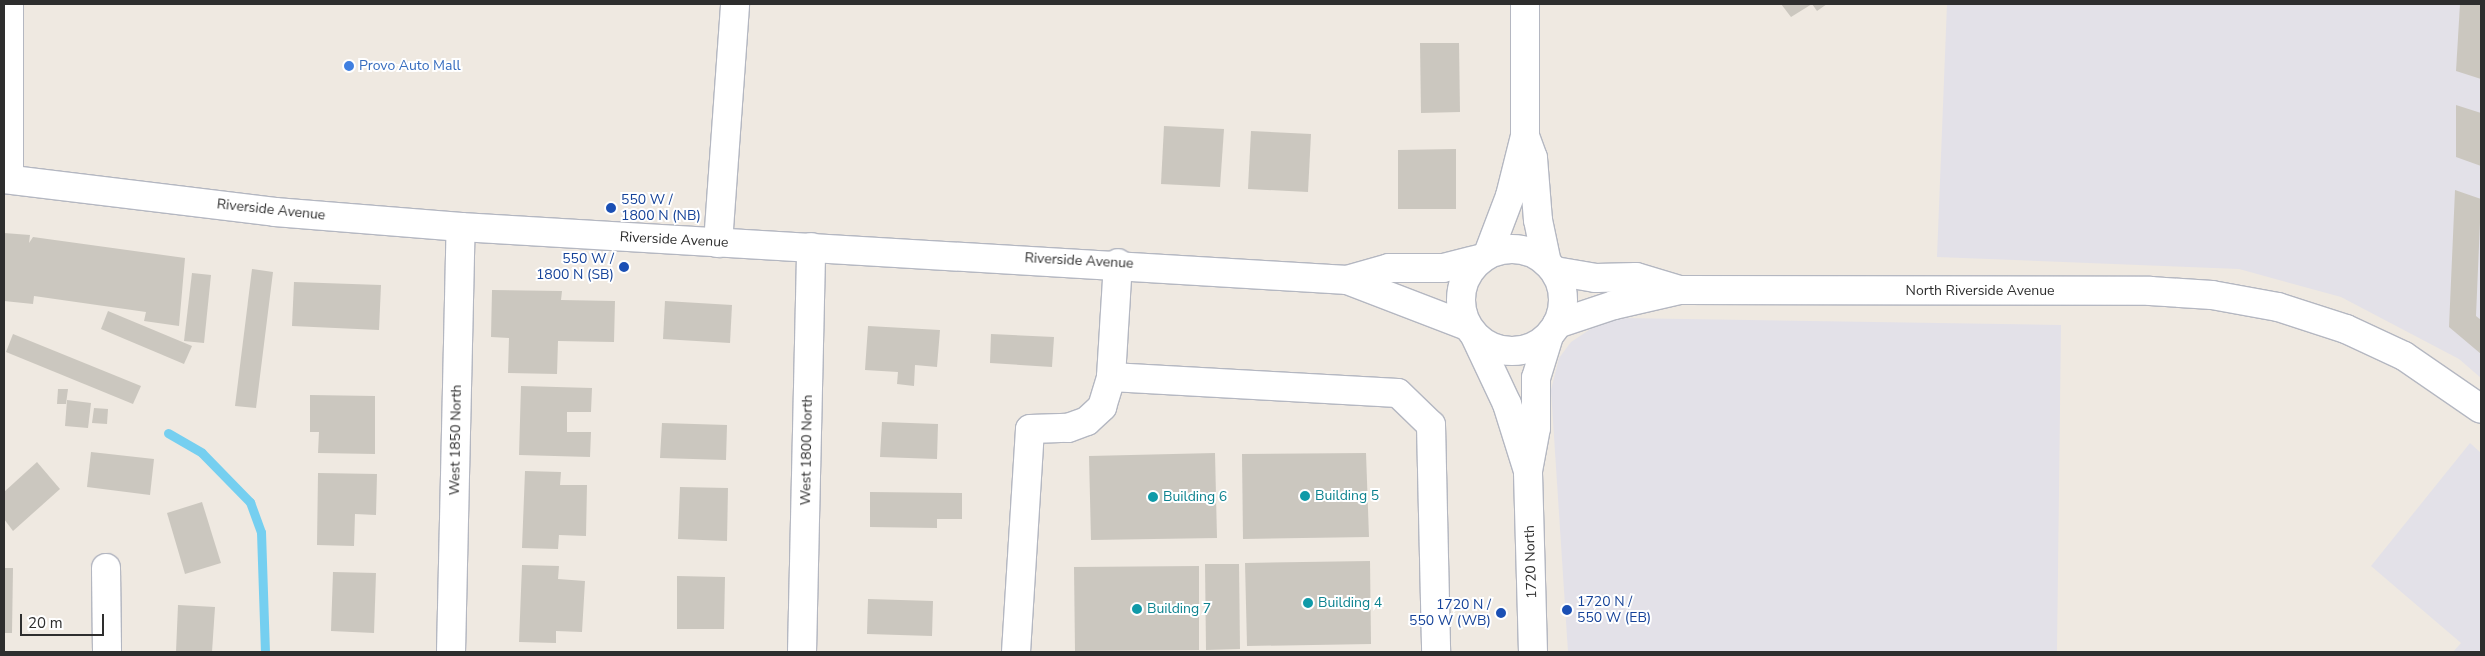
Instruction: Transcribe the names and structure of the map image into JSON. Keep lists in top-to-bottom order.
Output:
{
  "streets": {
    "street": [
      "Riverside Avenue",
      "North Riverside Avenue",
      "West 1850 North",
      "West 1800 North",
      "1720 North"
    ]
  },
  "crossings": [
    ["Riverside Avenue", "North Riverside Avenue"],
    ["Riverside Avenue", "West 1850 North"],
    ["Riverside Avenue", "West 1800 North"],
    ["Riverside Avenue", "1720 North"],
    ["North Riverside Avenue", "1720 North"]
  ],
  "places": [
    "Provo Auto Mall",
    "550 W / 1800 N (NB)",
    "550 W / 1800 N (SB)",
    "Building 5",
    "Building 6",
    "Building 4",
    "Building 7",
    "1720 N / 550 W (EB)",
    "1720 N / 550 W (WB)"
  ],
  "scale_bar": "20 m"
}
